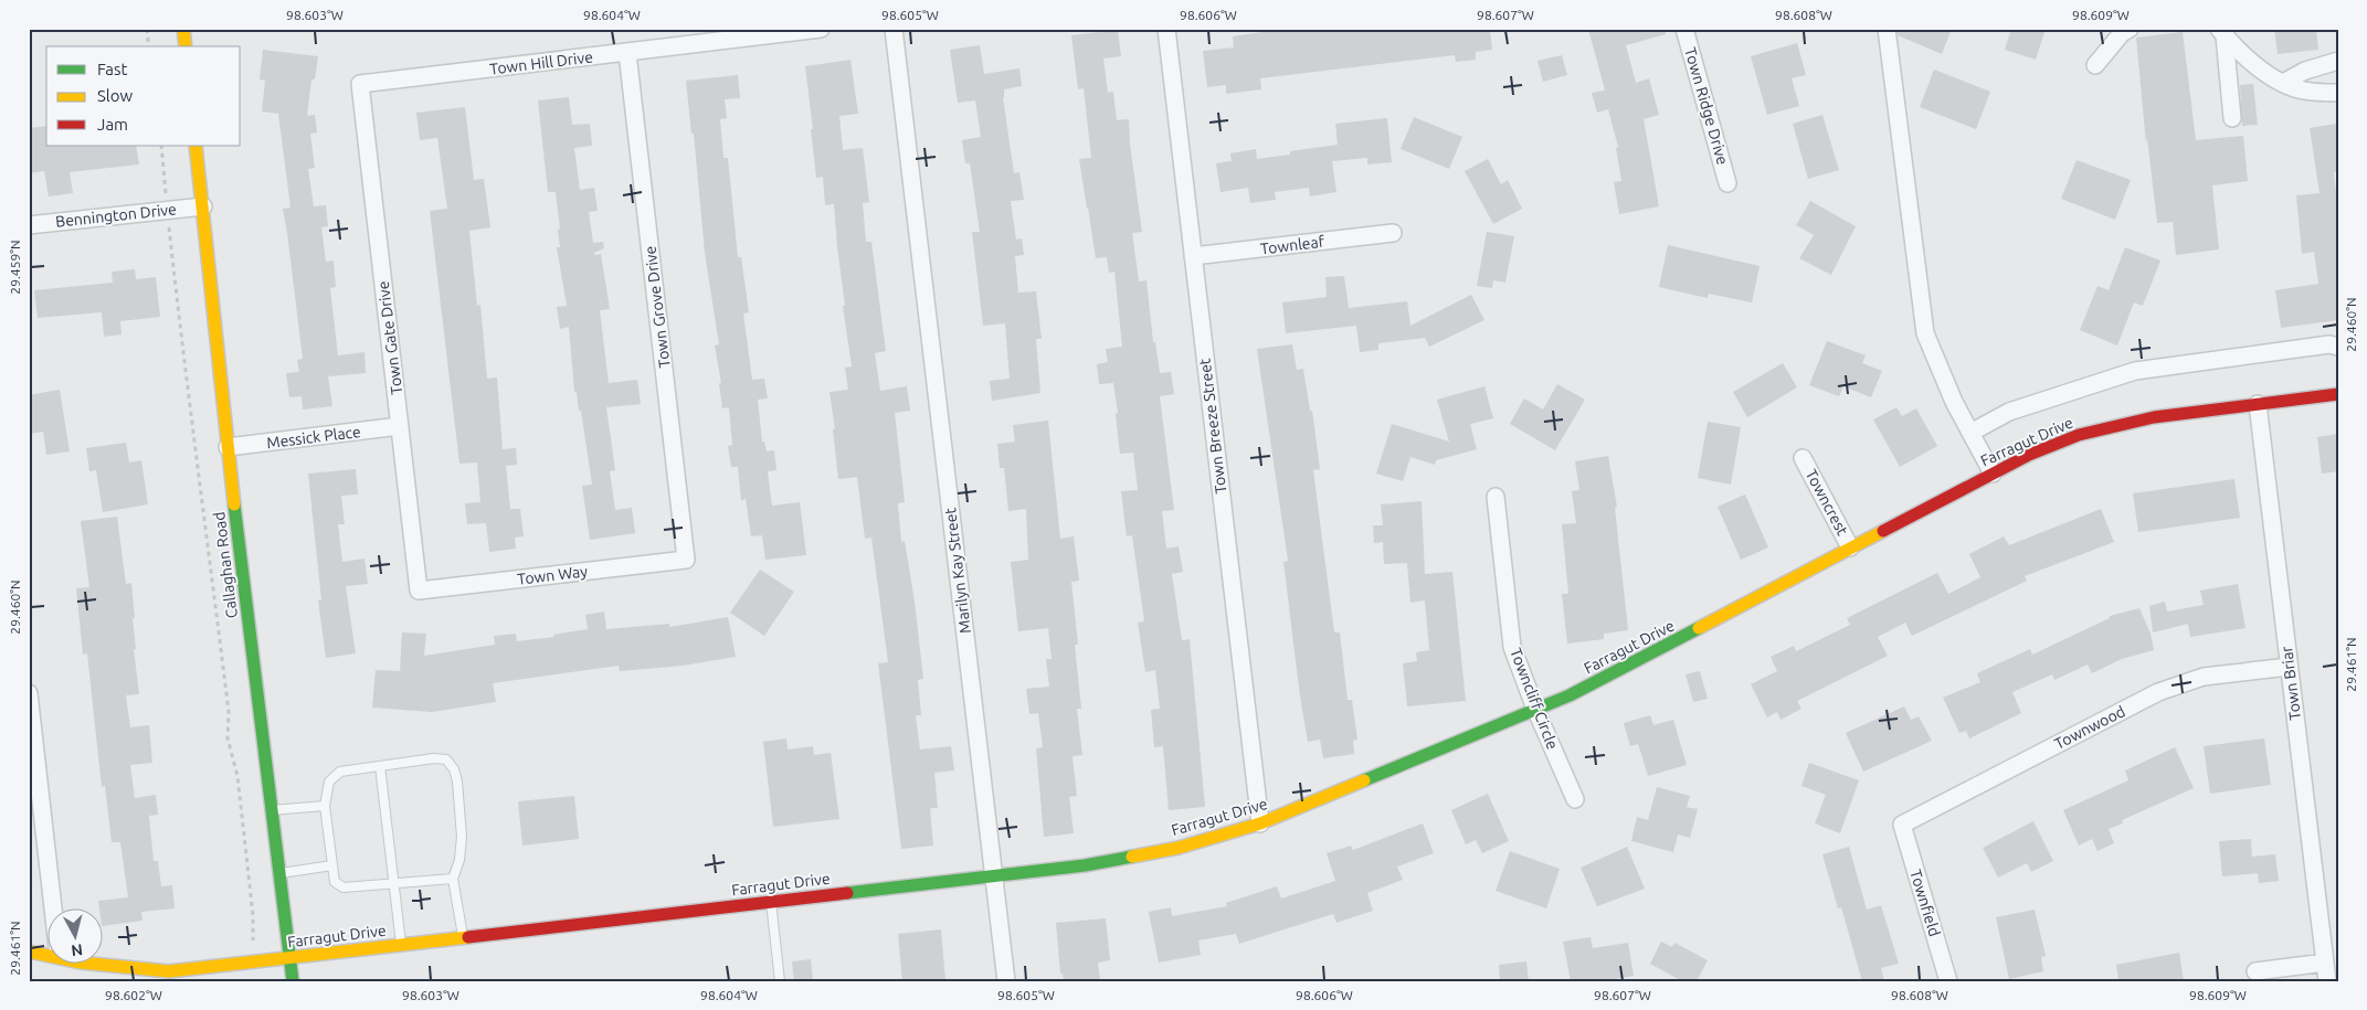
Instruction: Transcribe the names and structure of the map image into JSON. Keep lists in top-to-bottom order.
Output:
{
  "streets": {
    "street": [
      "Town Hill Drive",
      "Town Ridge Drive",
      "Bennington Drive",
      "Townleaf",
      "Town Grove Drive",
      "Town Gate Drive",
      "Town Breeze Street",
      "Messick Place",
      "Farragut Drive",
      "Towncrest",
      "Callaghan Road",
      "Marilyn Kay Street",
      "Town Way",
      "Town Briar",
      "Towncliff Circle",
      "Townwood",
      "Townfield"
    ]
  },
  "crossings": [
    ["Town Hill Drive", "Town Grove Drive"],
    ["Town Hill Drive", "Town Gate Drive"],
    ["Bennington Drive", "Callaghan Road"],
    ["Townleaf", "Town Breeze Street"],
    ["Town Grove Drive", "Town Way"],
    ["Town Gate Drive", "Messick Place"],
    ["Town Gate Drive", "Town Way"],
    ["Town Breeze Street", "Farragut Drive"],
    ["Messick Place", "Callaghan Road"],
    ["Farragut Drive", "Towncrest"],
    ["Farragut Drive", "Callaghan Road"],
    ["Farragut Drive", "Marilyn Kay Street"],
    ["Farragut Drive", "Town Briar"],
    ["Farragut Drive", "Towncliff Circle"],
    ["Town Briar", "Townwood"],
    ["Townwood", "Townfield"]
  ],
  "legend": ["Fast", "Slow", "Jam"],
  "north": "bottom",
  "coordinates": [
    "98.603°W",
    "98.604°W",
    "98.605°W",
    "98.606°W",
    "98.607°W",
    "98.608°W",
    "98.609°W",
    "29.459°N",
    "29.460°N",
    "29.461°N",
    "98.602°W"
  ]
}
